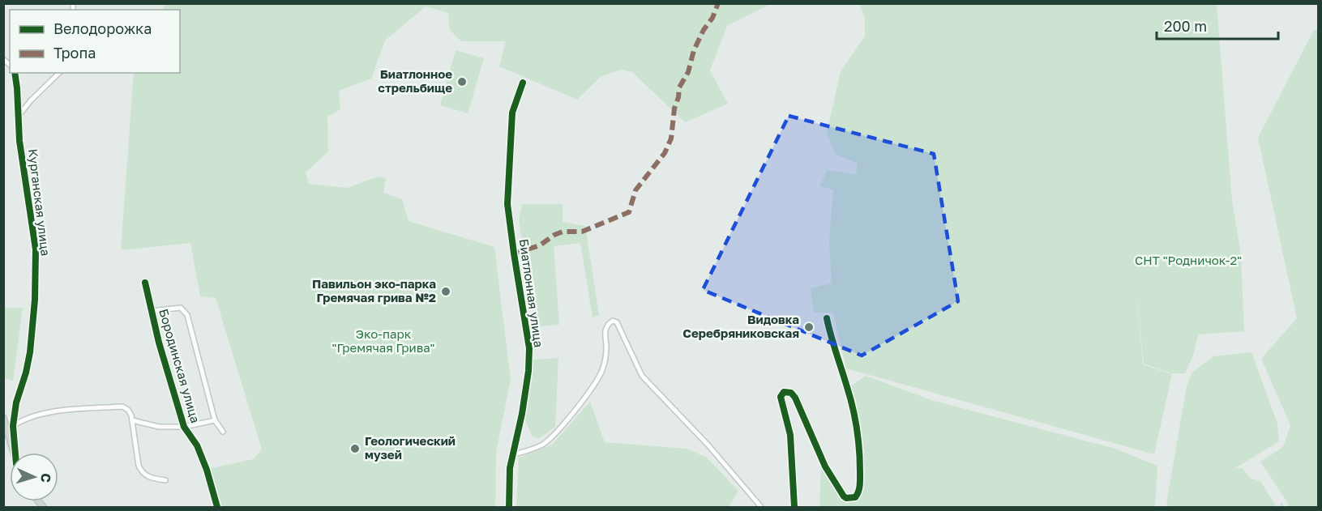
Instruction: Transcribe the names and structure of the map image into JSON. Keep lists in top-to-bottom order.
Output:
{
  "streets": {
    "street": ["Курганская улица", "Биатлонная улица", "Бородинская улица"]
  },
  "parks": ["СНТ \"Родничок-2\"", "Эко-парк \"Гремячая Грива\""],
  "places": [
    "Биатлонное стрельбище",
    "Павильон эко-парка Гремячая грива №2",
    "Видовка Серебряниковская",
    "Геологический музей"
  ],
  "legend": ["Велодорожка", "Тропа"],
  "scale_bar": "200 m",
  "north": "right"
}
